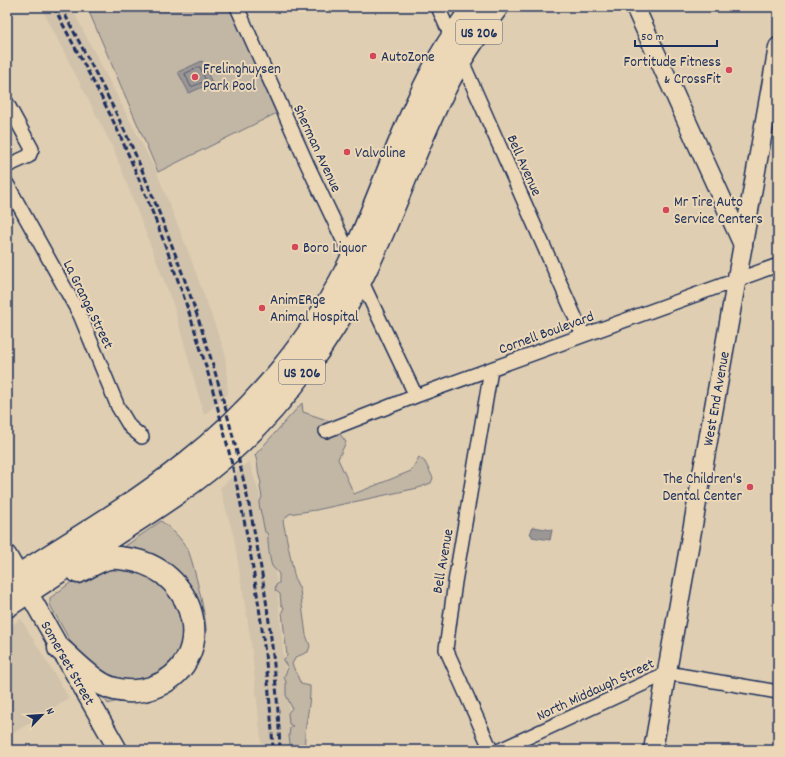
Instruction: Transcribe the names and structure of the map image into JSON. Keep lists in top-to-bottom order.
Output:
{
  "streets": {
    "highway": ["US 206"],
    "street": [
      "Sherman Avenue",
      "Bell Avenue",
      "La Grange Street",
      "Cornell Boulevard",
      "West End Avenue",
      "Somerset Street",
      "North Middaugh Street"
    ]
  },
  "crossings": [
    ["US 206", "Sherman Avenue"],
    ["US 206", "Bell Avenue"],
    ["US 206", "Somerset Street"],
    ["Bell Avenue", "Cornell Boulevard"],
    ["Cornell Boulevard", "West End Avenue"],
    ["West End Avenue", "North Middaugh Street"]
  ],
  "places": [
    "AutoZone",
    "Fortitude Fitness & CrossFit",
    "Frelinghuysen Park Pool",
    "Valvoline",
    "Mr Tire Auto Service Centers",
    "Boro Liquor",
    "AnimERge Animal Hospital",
    "The Children's Dental Center"
  ],
  "scale_bar": "50 m",
  "north": "top right"
}
